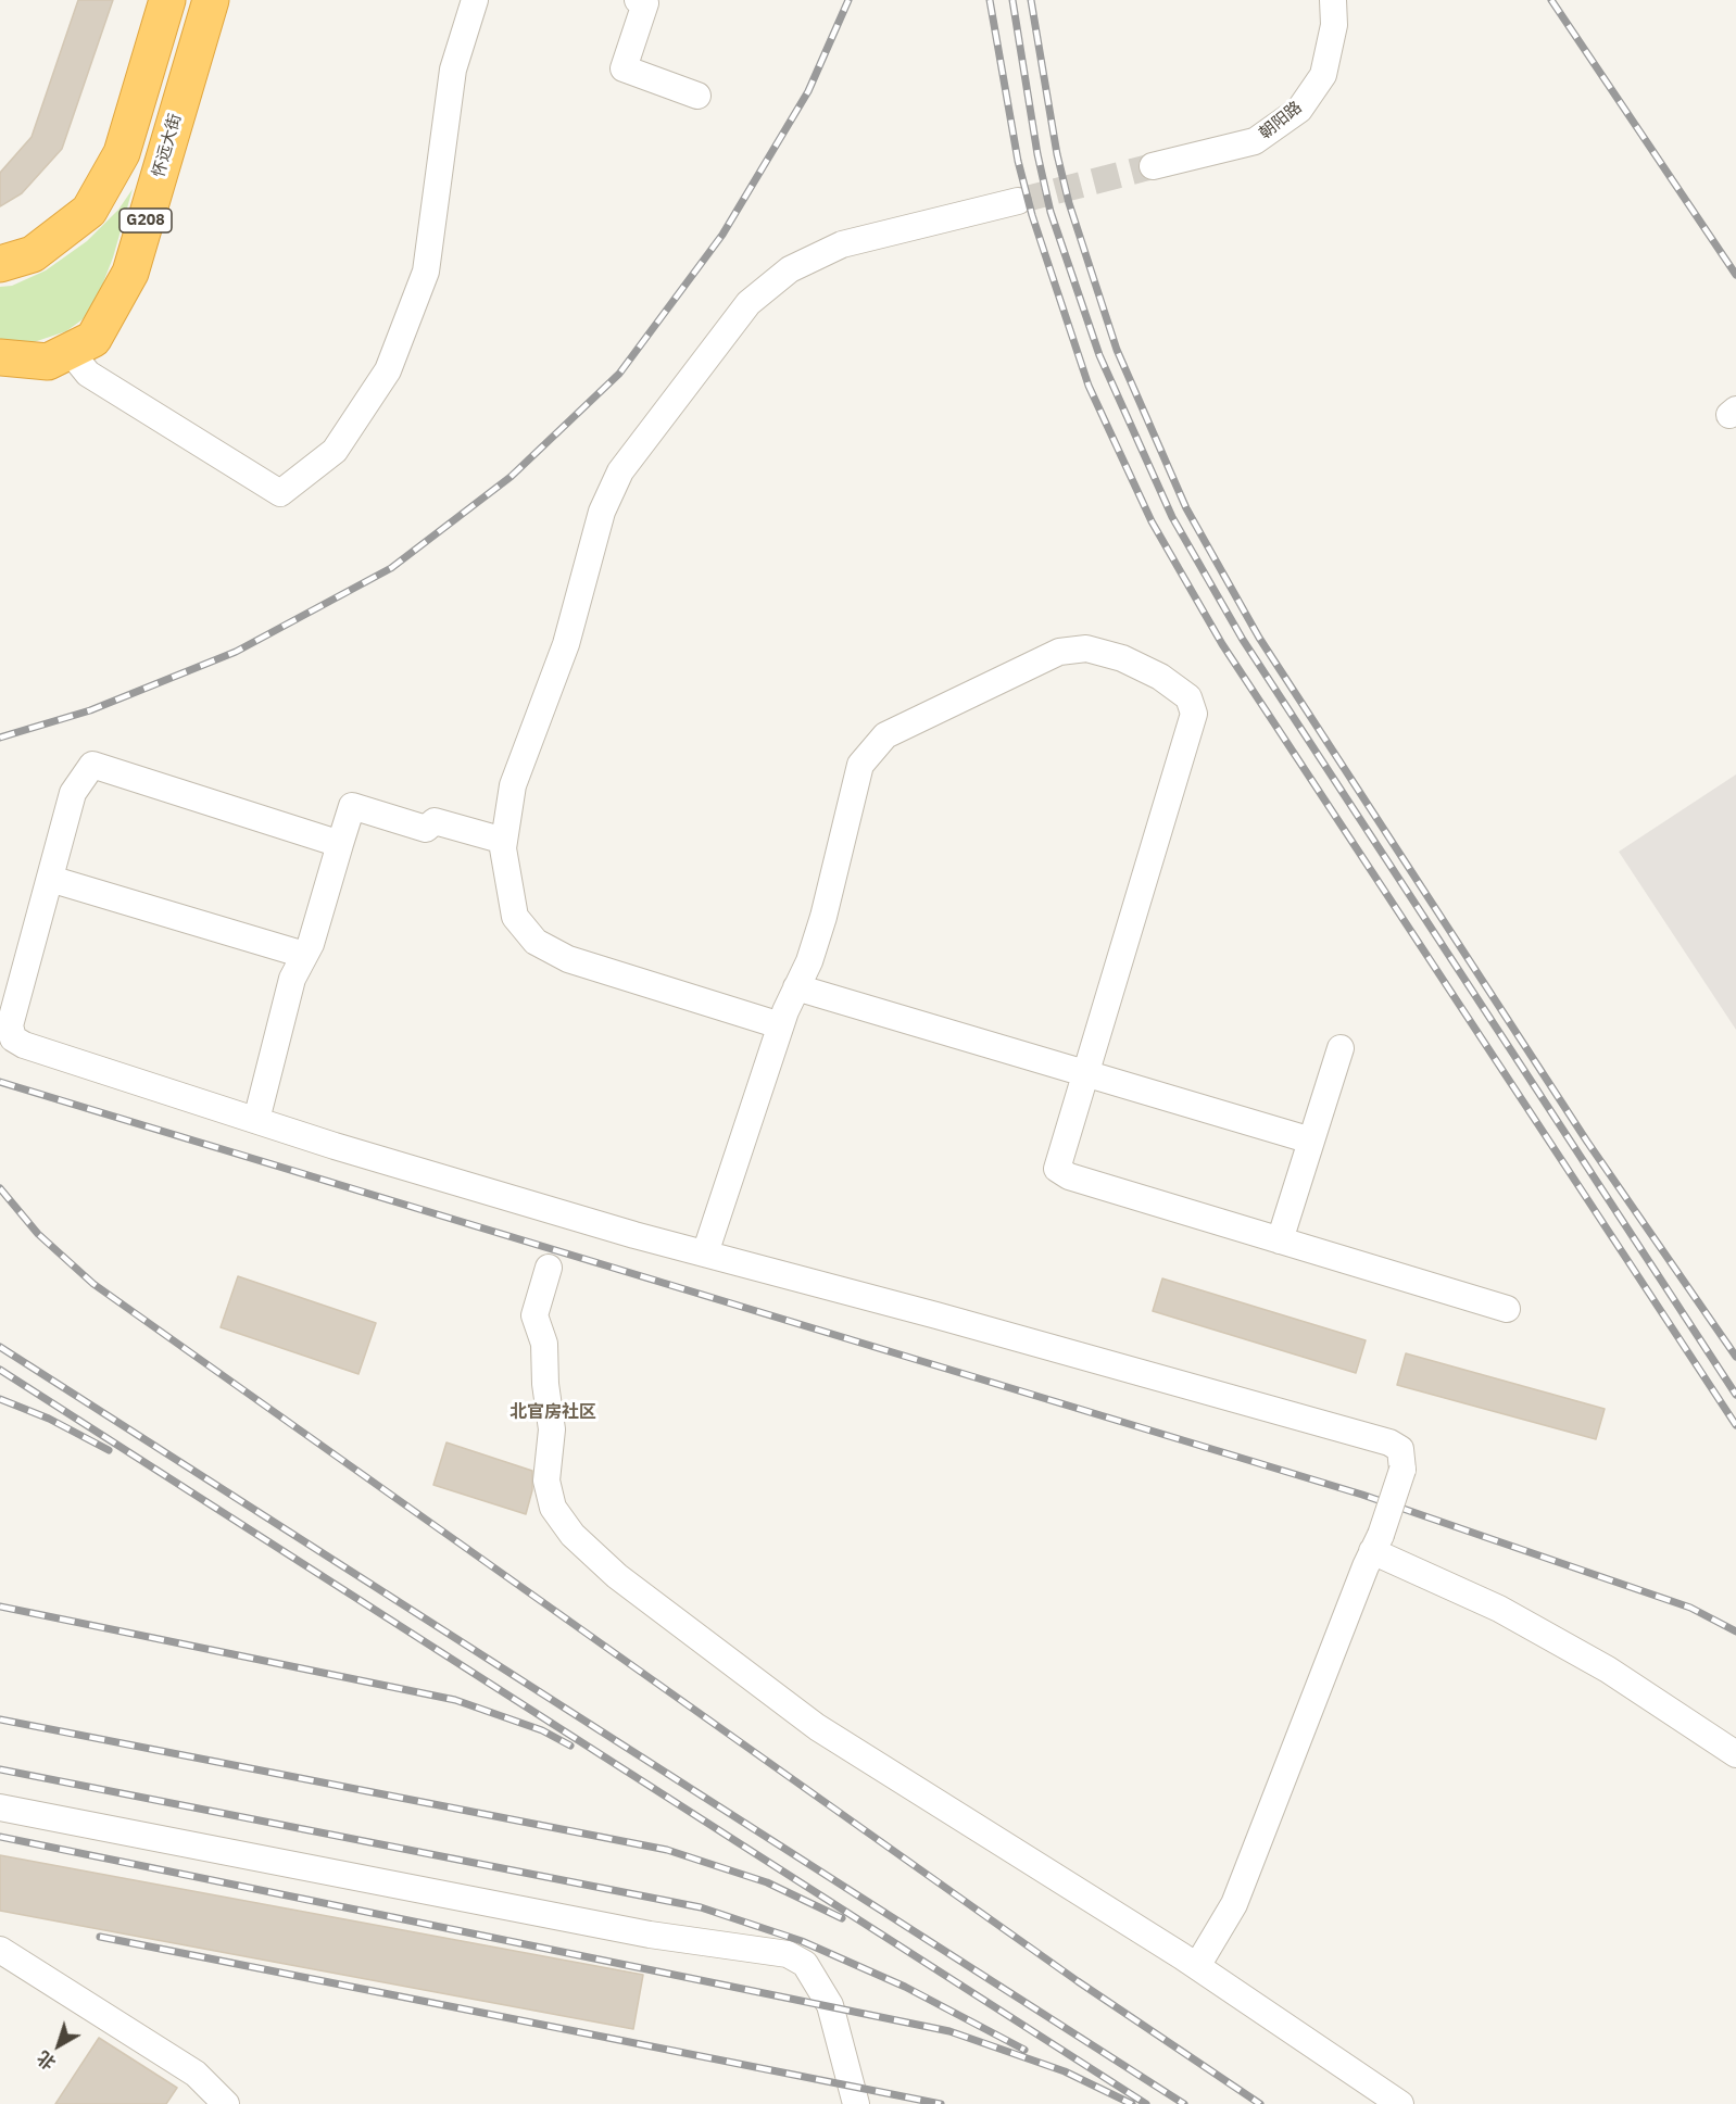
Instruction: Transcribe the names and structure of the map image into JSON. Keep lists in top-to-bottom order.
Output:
{
  "streets": {
    "highway": ["怀远大街", "G208"],
    "street": ["朝阳路"]
  },
  "districts": ["北官房社区"],
  "north": "bottom left"
}
